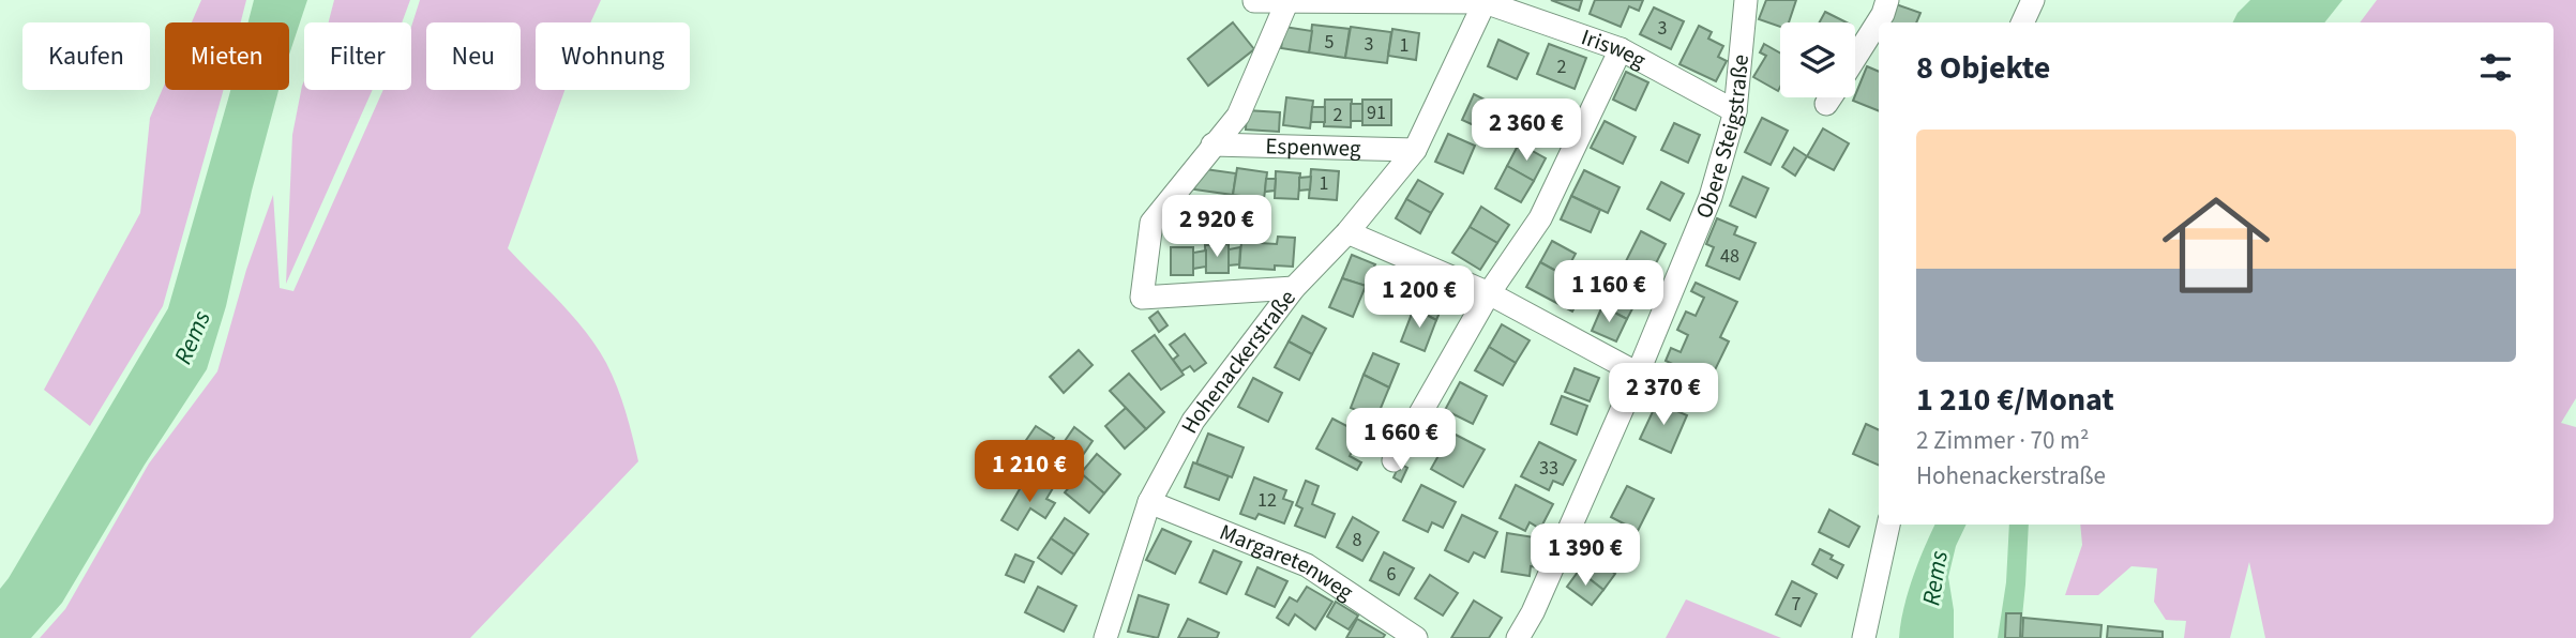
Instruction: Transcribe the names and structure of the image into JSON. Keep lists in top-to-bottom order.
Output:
{
  "streets": {
    "street": [
      "Irisweg",
      "Obere Steigstraße",
      "Espenweg",
      "Hohenackerstraße",
      "Margaretenweg"
    ]
  },
  "crossings": [
    ["Irisweg", "Obere Steigstraße"],
    ["Irisweg", "Hohenackerstraße"],
    ["Espenweg", "Hohenackerstraße"],
    ["Hohenackerstraße", "Margaretenweg"]
  ],
  "water": ["Rems"],
  "house_numbers": [
    "3",
    "5",
    "3",
    "1",
    "2",
    "91",
    "2",
    "1",
    "48",
    "33",
    "12",
    "8",
    "6",
    "7"
  ],
  "page": {
    "chip": [
      "Kaufen",
      "Mieten",
      "Filter",
      "Neu",
      "Wohnung"
    ],
    "heading": "8 Objekte",
    "price": [
      "2 360 €",
      "2 920 €",
      "1 160 €",
      "1 200 €",
      "2 370 €",
      "1 660 €",
      "1 210 €",
      "1 390 €"
    ],
    "list": [
      {
        "name": "1 210 €/Monat",
        "note": "2 Zimmer · 70 m² · Hohenackerstraße"
      }
    ]
  }
}
